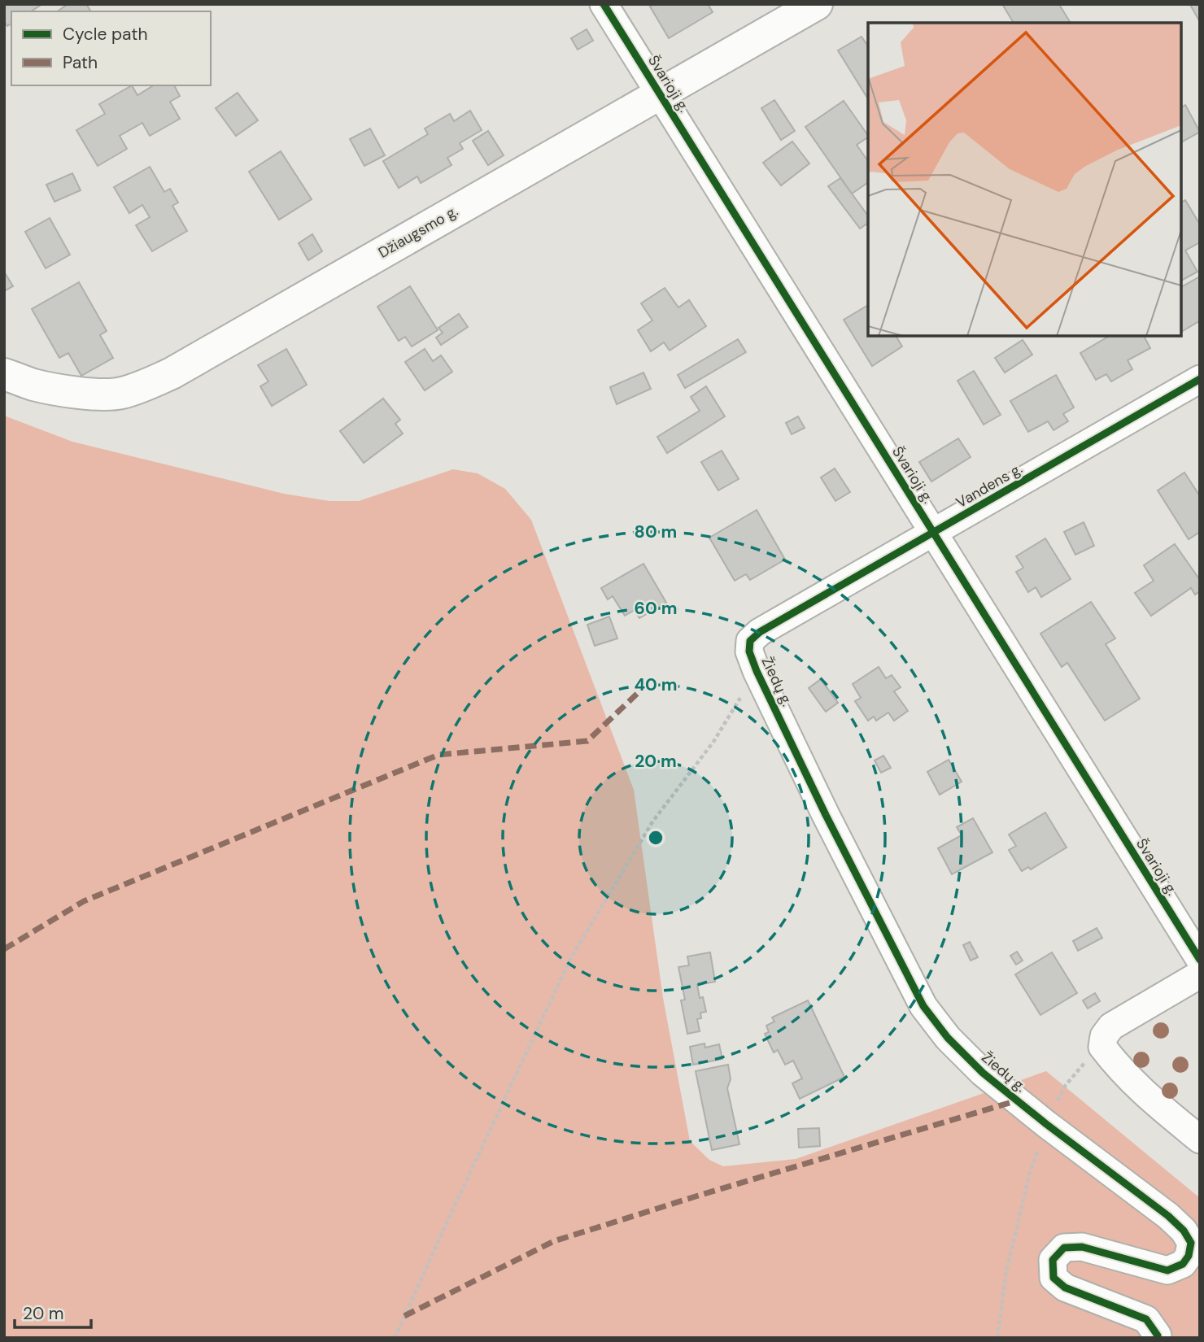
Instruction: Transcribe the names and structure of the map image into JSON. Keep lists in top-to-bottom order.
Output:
{
  "streets": {
    "street": [
      "Švarioji g.",
      "Džiaugsmo g.",
      "Vandens g.",
      "Žiedų g."
    ]
  },
  "crossings": [
    ["Švarioji g.", "Džiaugsmo g."],
    ["Švarioji g.", "Vandens g."],
    ["Vandens g.", "Žiedų g."]
  ],
  "legend": ["Cycle path", "Path"],
  "scale_bar": "20 m",
  "rings": [
    "80 m",
    "60 m",
    "40 m",
    "20 m"
  ]
}
